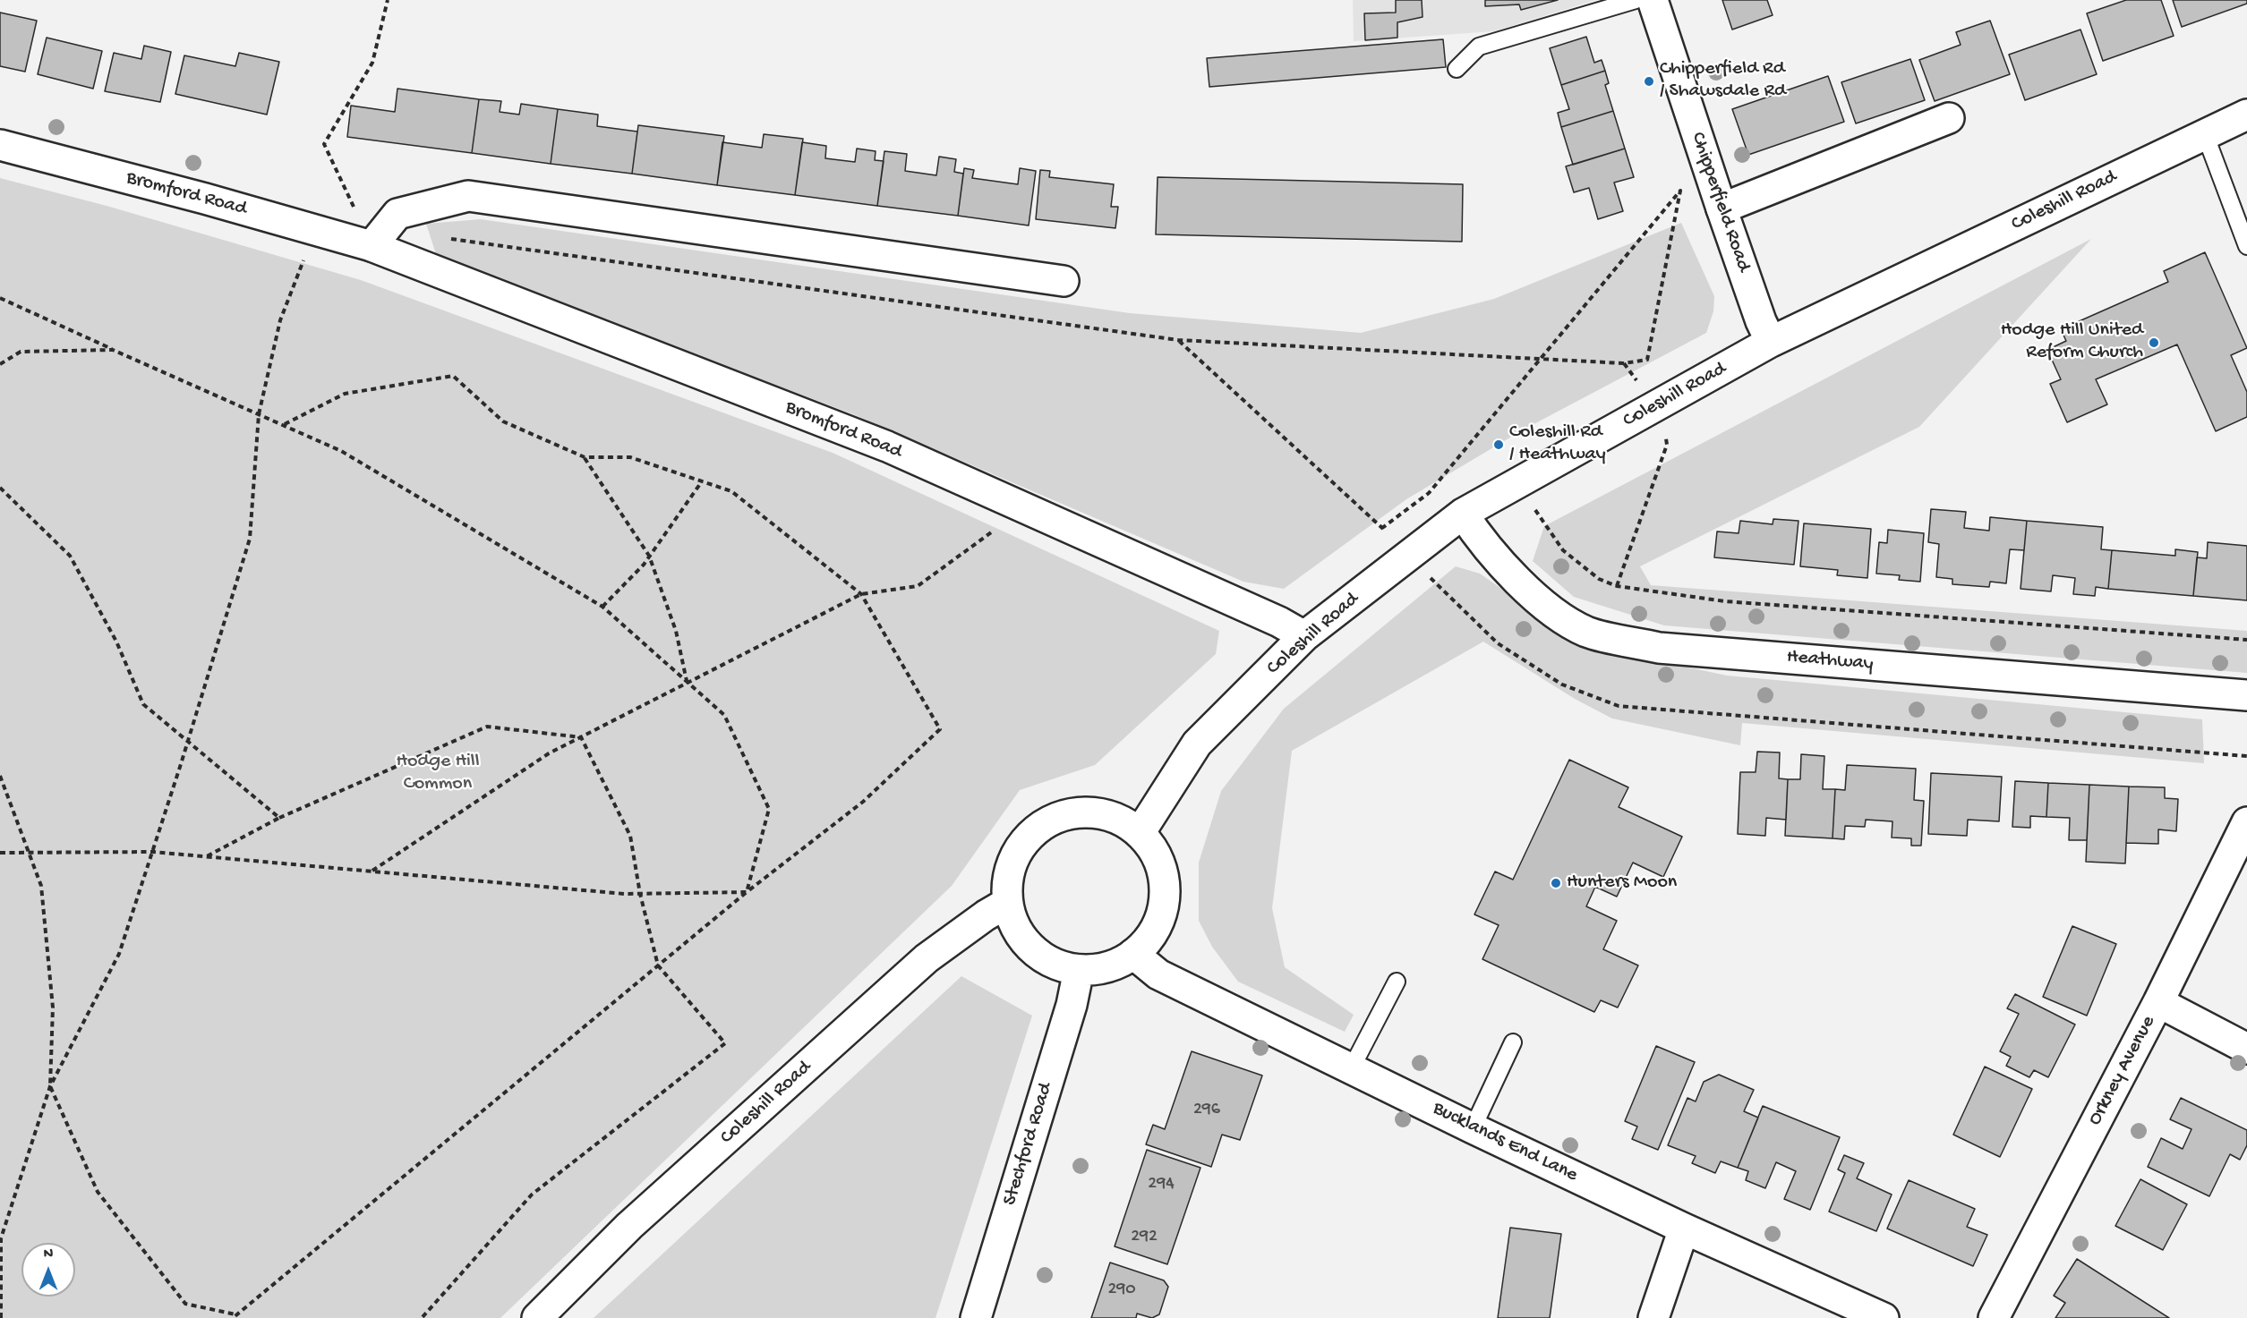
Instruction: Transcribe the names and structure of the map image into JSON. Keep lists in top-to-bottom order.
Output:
{
  "streets": {
    "street": [
      "Bromford Road",
      "Coleshill Road",
      "Chipperfield Road",
      "Heathway",
      "Orkney Avenue",
      "Bucklands End Lane",
      "Stechford Road"
    ]
  },
  "crossings": [
    ["Bromford Road", "Coleshill Road"],
    ["Coleshill Road", "Chipperfield Road"],
    ["Coleshill Road", "Heathway"],
    ["Coleshill Road", "Bucklands End Lane"],
    ["Coleshill Road", "Stechford Road"],
    ["Bucklands End Lane", "Stechford Road"]
  ],
  "parks": ["Hodge Hill Common"],
  "places": [
    "Chipperfield Rd / Shawsdale Rd",
    "Hodge Hill United Reform Church",
    "Coleshill Rd / Heathway",
    "Hunters Moon"
  ],
  "house_numbers": [
    "296",
    "294",
    "292",
    "290"
  ],
  "north": "top"
}
